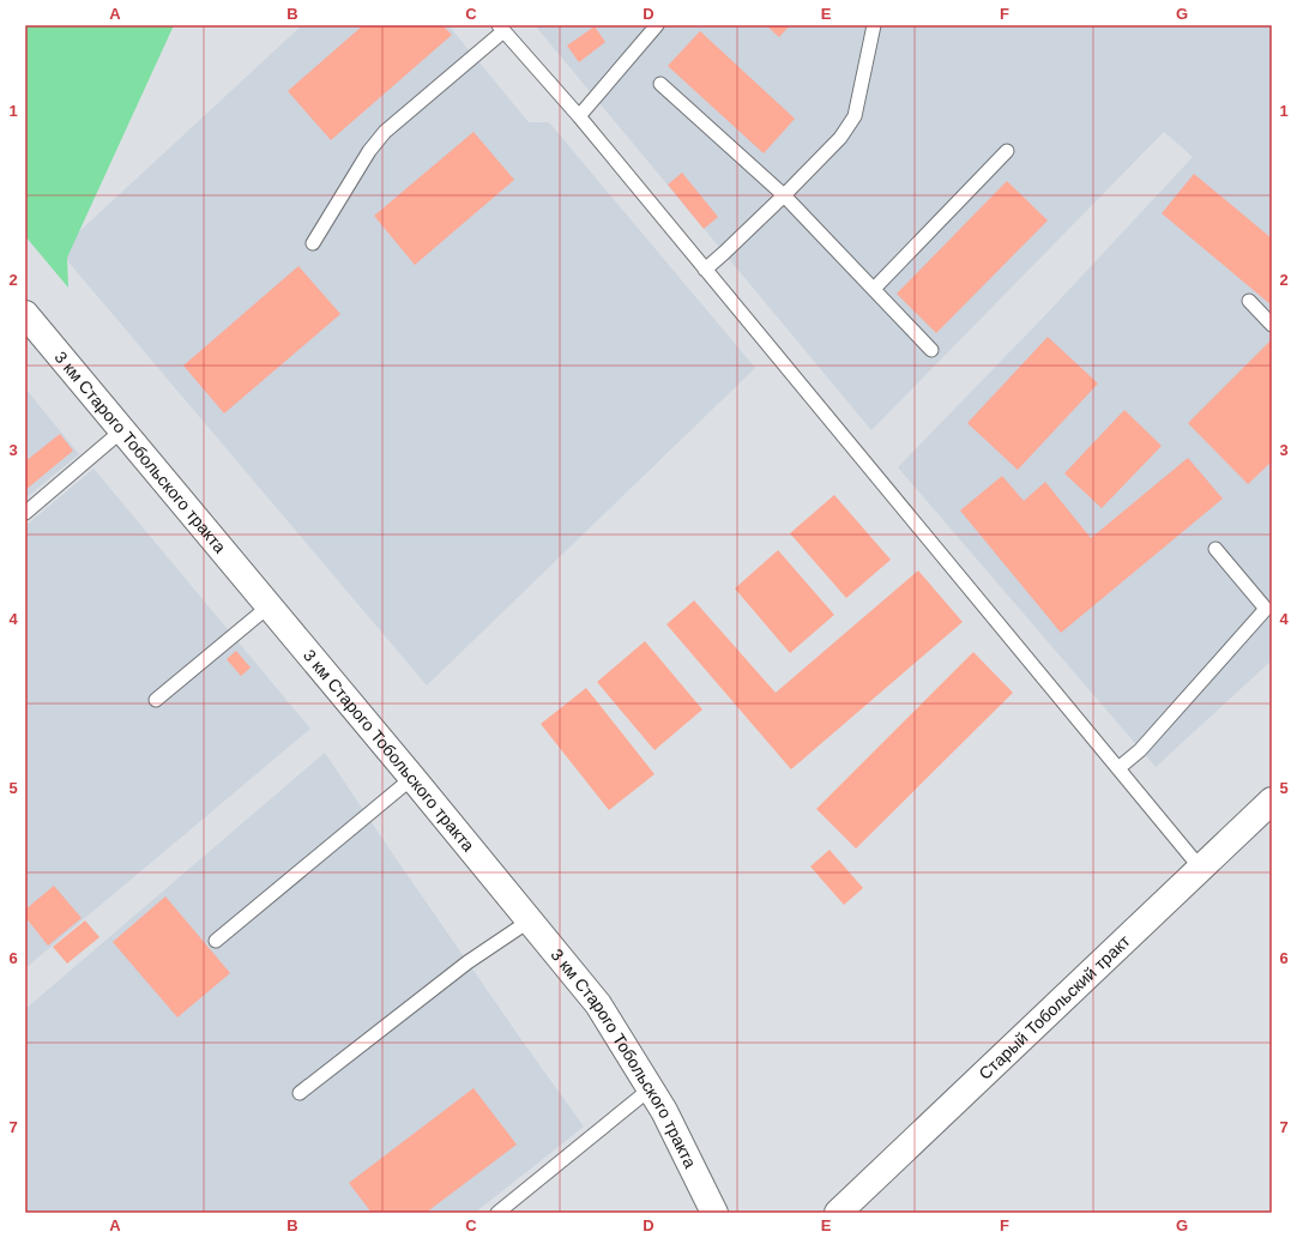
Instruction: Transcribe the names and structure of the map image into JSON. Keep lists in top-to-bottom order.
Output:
{
  "streets": {
    "street": ["3 км Старого Тобольского тракта", "Старый Тобольский тракт"]
  },
  "grid": {
    "columns": [
      "A",
      "B",
      "C",
      "D",
      "E",
      "F",
      "G"
    ],
    "rows": [
      "1",
      "2",
      "3",
      "4",
      "5",
      "6",
      "7"
    ]
  }
}
